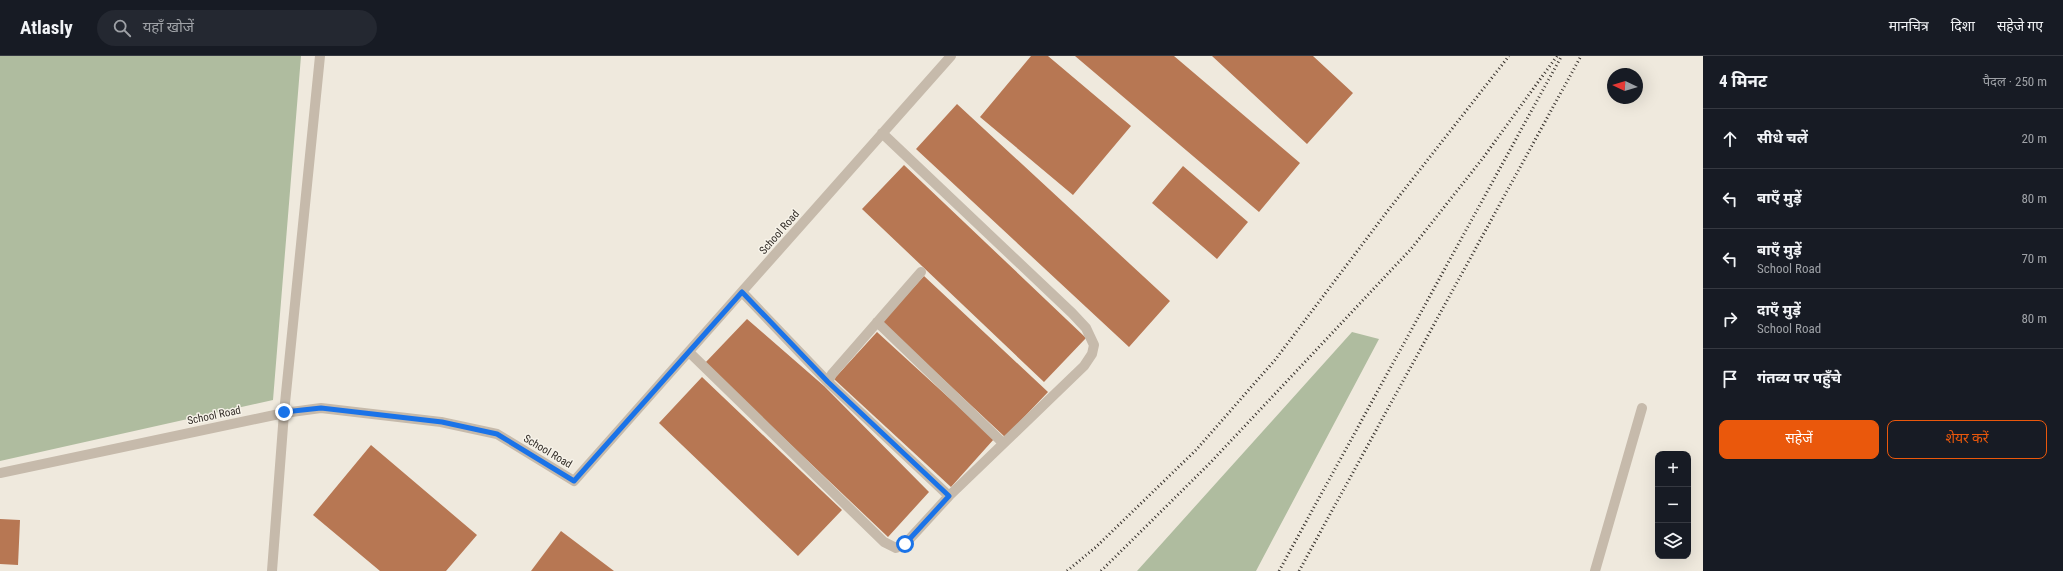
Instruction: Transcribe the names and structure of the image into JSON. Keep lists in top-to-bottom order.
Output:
{
  "streets": {
    "street": ["School Road"]
  },
  "north": "left",
  "page": {
    "header": "Atlasly",
    "search": "यहाँ खोजें",
    "nav": ["मानचित्र", "दिशा", "सहेजे गए"],
    "heading": ["4 मिनट", "पैदल · 250 m"],
    "list": [
      ["सीधे चलें", "20 m"],
      ["बाएँ मुड़ें", "80 m"],
      ["बाएँ मुड़ें", "School Road", "70 m"],
      ["दाएँ मुड़ें", "School Road", "80 m"],
      "गंतव्य पर पहुँचे"
    ],
    "buttons": ["सहेजें", "शेयर करें"],
    "map_buttons": ["+", "−"]
  }
}
